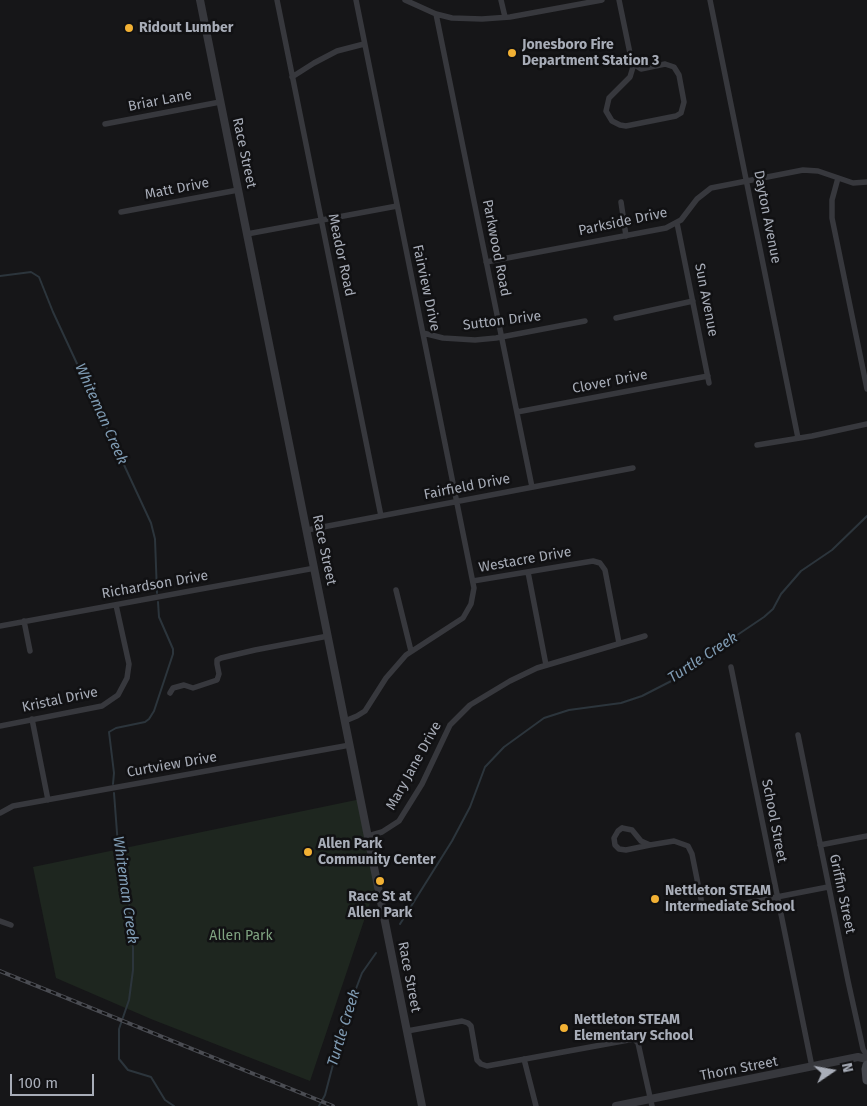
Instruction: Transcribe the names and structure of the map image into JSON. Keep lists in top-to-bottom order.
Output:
{
  "streets": {
    "street": [
      "Briar Lane",
      "Race Street",
      "Matt Drive",
      "Dayton Avenue",
      "Parkside Drive",
      "Parkwood Road",
      "Meador Road",
      "Fairview Drive",
      "Sun Avenue",
      "Sutton Drive",
      "Clover Drive",
      "Fairfield Drive",
      "Westacre Drive",
      "Richardson Drive",
      "Kristal Drive",
      "Curtview Drive",
      "Mary Jane Drive",
      "School Street",
      "Griffin Street",
      "Thorn Street"
    ]
  },
  "crossings": [
    ["Briar Lane", "Race Street"],
    ["Race Street", "Matt Drive"],
    ["Race Street", "Fairfield Drive"],
    ["Race Street", "Westacre Drive"],
    ["Race Street", "Richardson Drive"],
    ["Race Street", "Curtview Drive"],
    ["Race Street", "Mary Jane Drive"],
    ["Dayton Avenue", "Parkside Drive"],
    ["Parkside Drive", "Parkwood Road"],
    ["Parkside Drive", "Sun Avenue"],
    ["Parkwood Road", "Sutton Drive"],
    ["Parkwood Road", "Clover Drive"],
    ["Parkwood Road", "Fairfield Drive"],
    ["Meador Road", "Fairfield Drive"],
    ["Fairview Drive", "Sutton Drive"],
    ["Fairview Drive", "Fairfield Drive"],
    ["Fairview Drive", "Westacre Drive"],
    ["Sun Avenue", "Clover Drive"],
    ["Westacre Drive", "Mary Jane Drive"],
    ["Richardson Drive", "Kristal Drive"],
    ["School Street", "Thorn Street"],
    ["Griffin Street", "Thorn Street"]
  ],
  "water": ["Whiteman Creek", "Turtle Creek"],
  "parks": ["Allen Park"],
  "places": [
    "Ridout Lumber",
    "Jonesboro Fire Department Station 3",
    "Allen Park Community Center",
    "Race St at Allen Park",
    "Nettleton STEAM Intermediate School",
    "Nettleton STEAM Elementary School"
  ],
  "scale_bar": "100 m",
  "north": "right"
}
